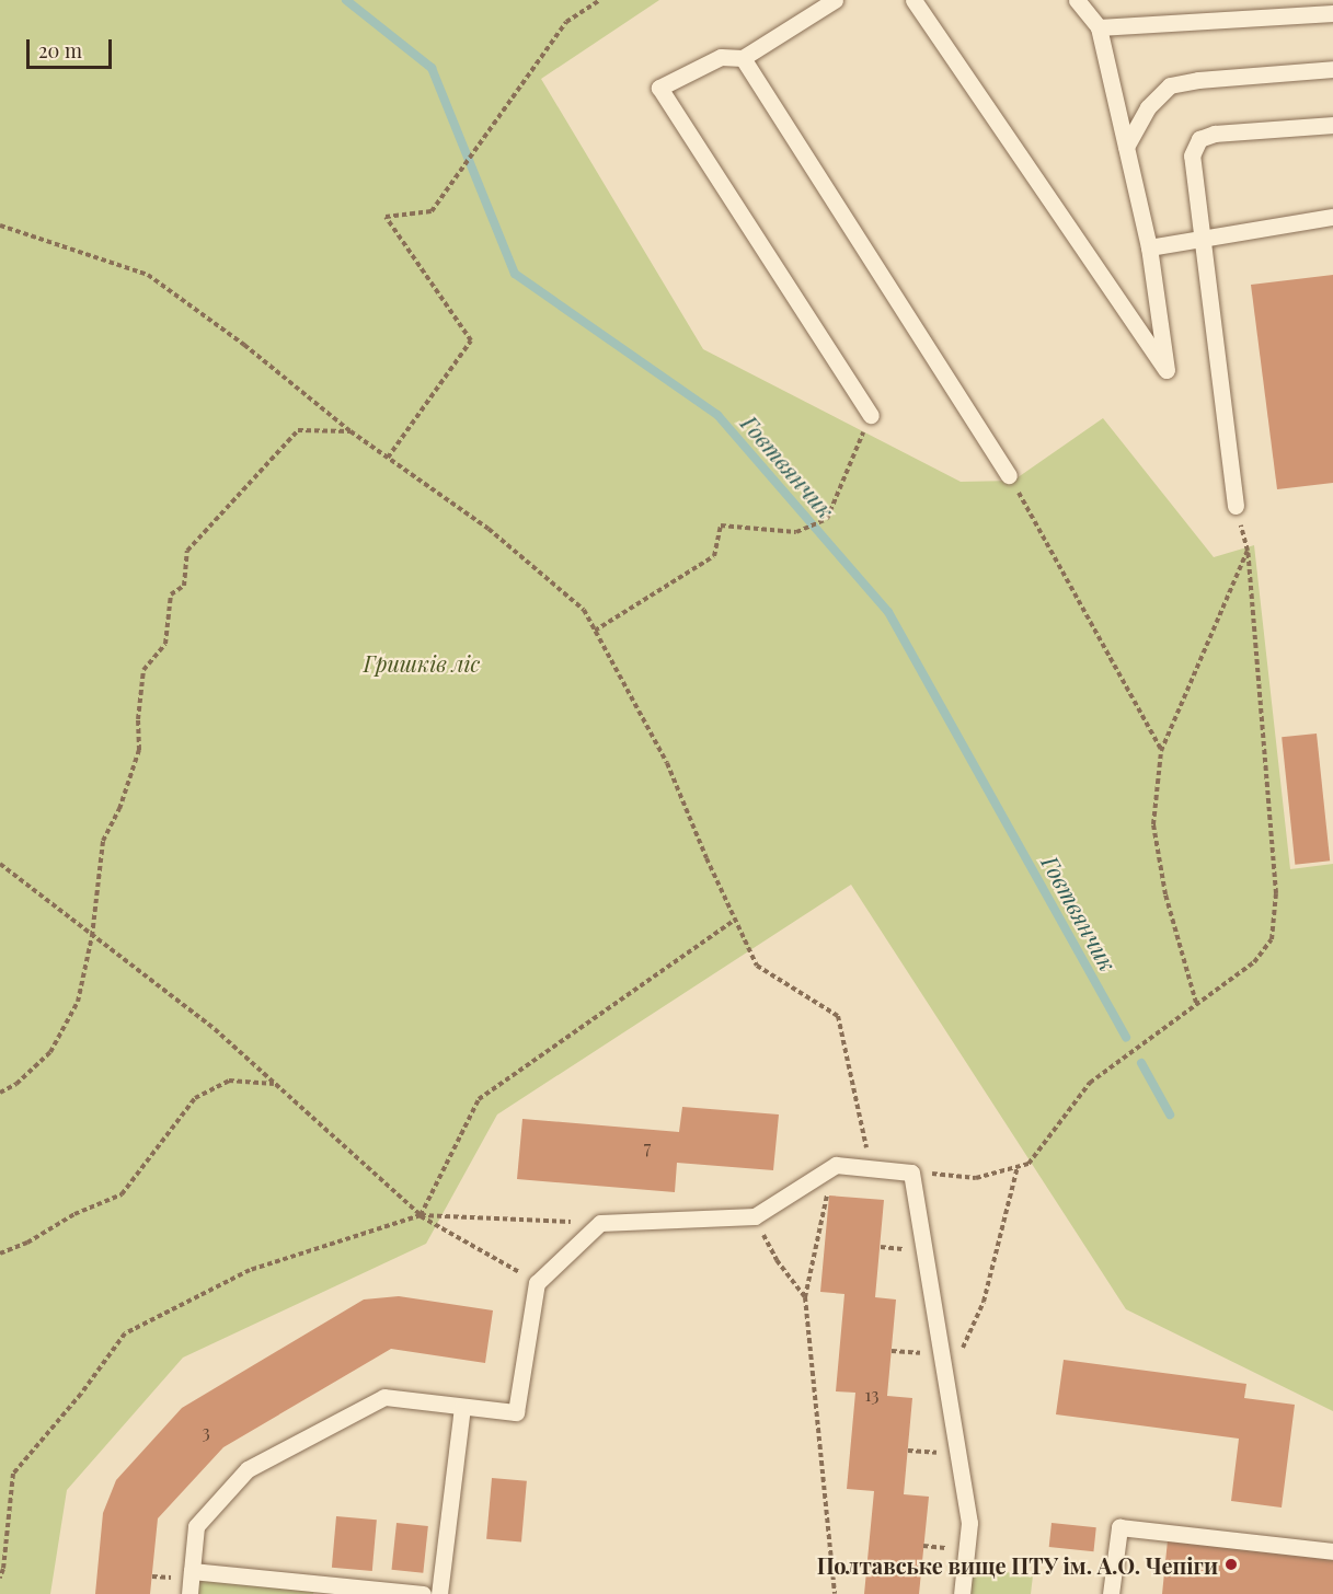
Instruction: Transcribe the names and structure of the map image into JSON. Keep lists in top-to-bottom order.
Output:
{
  "water": ["Говтвянчик"],
  "parks": ["Гришків ліс"],
  "places": ["Полтавське вище ПТУ ім. А.О. Чепіги"],
  "house_numbers": ["7", "13", "3"],
  "scale_bar": "20 m"
}
